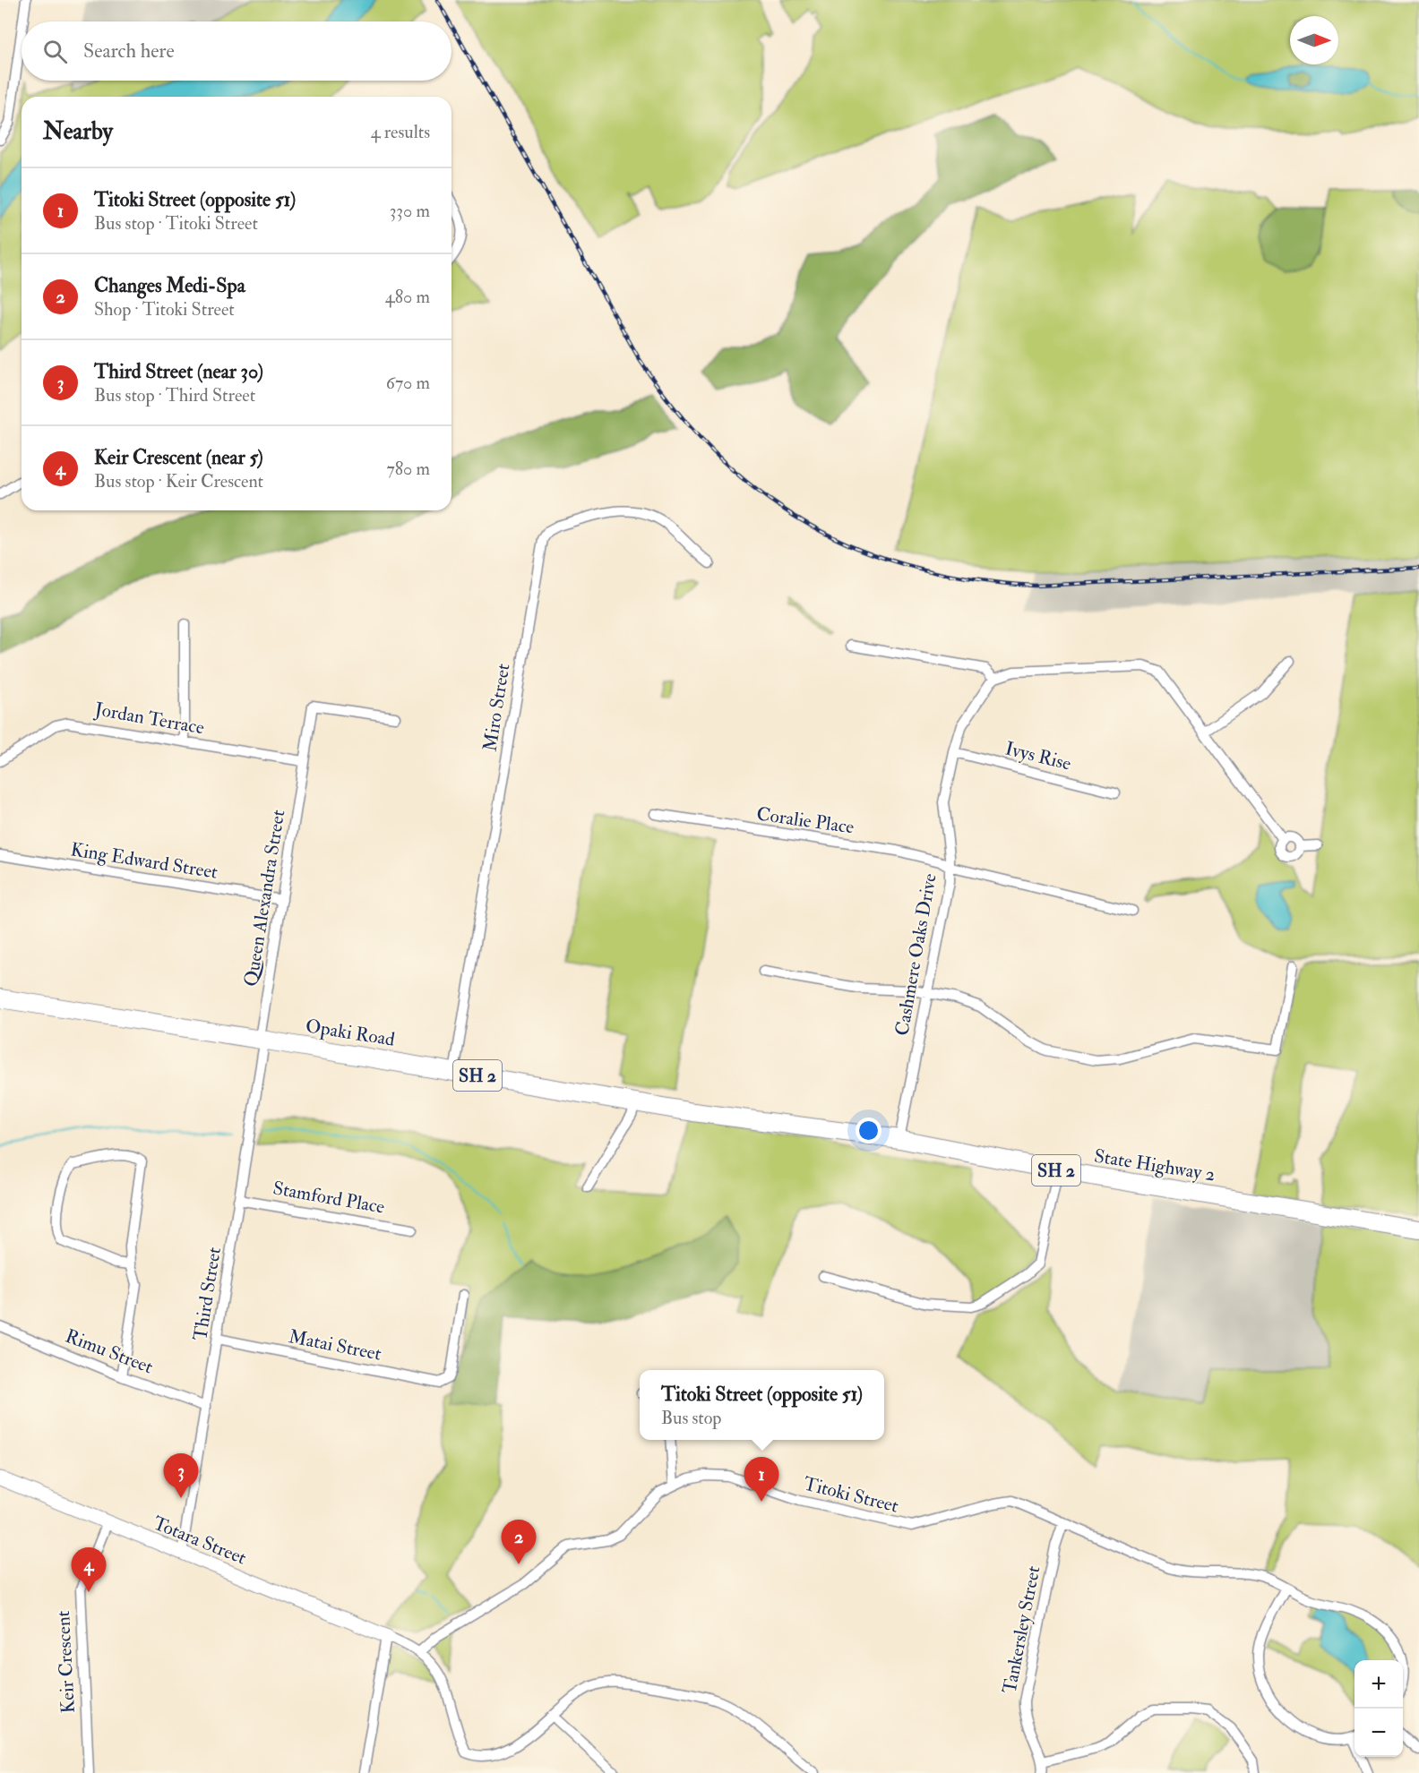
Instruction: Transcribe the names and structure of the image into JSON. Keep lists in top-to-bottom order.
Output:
{
  "streets": {
    "highway": ["Opaki Road", "SH 2", "State Highway 2"],
    "street": [
      "Miro Street",
      "Jordan Terrace",
      "Ivys Rise",
      "Coralie Place",
      "King Edward Street",
      "Queen Alexandra Street",
      "Cashmere Oaks Drive",
      "Stamford Place",
      "Third Street",
      "Matai Street",
      "Rimu Street",
      "Titoki Street",
      "Totara Street",
      "Tankersley Street",
      "Keir Crescent"
    ]
  },
  "crossings": [
    ["Miro Street", "Opaki Road"],
    ["Jordan Terrace", "Queen Alexandra Street"],
    ["Ivys Rise", "Cashmere Oaks Drive"],
    ["Coralie Place", "Cashmere Oaks Drive"],
    ["King Edward Street", "Queen Alexandra Street"],
    ["Queen Alexandra Street", "Opaki Road"],
    ["Queen Alexandra Street", "Third Street"],
    ["Cashmere Oaks Drive", "State Highway 2"],
    ["Opaki Road", "State Highway 2"],
    ["Opaki Road", "Third Street"],
    ["Stamford Place", "Third Street"],
    ["Third Street", "Matai Street"],
    ["Third Street", "Rimu Street"],
    ["Third Street", "Totara Street"],
    ["Titoki Street", "Tankersley Street"],
    ["Totara Street", "Keir Crescent"]
  ],
  "north": "right",
  "page": {
    "search": "Search here",
    "heading": ["Nearby", "4 results"],
    "list": [
      {
        "mark": "1",
        "name": "Titoki Street (opposite 51)",
        "note": "Bus stop · Titoki Street",
        "value": "330 m"
      },
      {
        "mark": "2",
        "name": "Changes Medi-Spa",
        "note": "Shop · Titoki Street",
        "value": "480 m"
      },
      {
        "mark": "3",
        "name": "Third Street (near 30)",
        "note": "Bus stop · Third Street",
        "value": "670 m"
      },
      {
        "mark": "4",
        "name": "Keir Crescent (near 5)",
        "note": "Bus stop · Keir Crescent",
        "value": "780 m"
      }
    ],
    "popup": ["Titoki Street (opposite 51)", "Bus stop"],
    "pins": [
      "3",
      "1",
      "2",
      "4"
    ],
    "map_buttons": ["+", "−"]
  }
}
